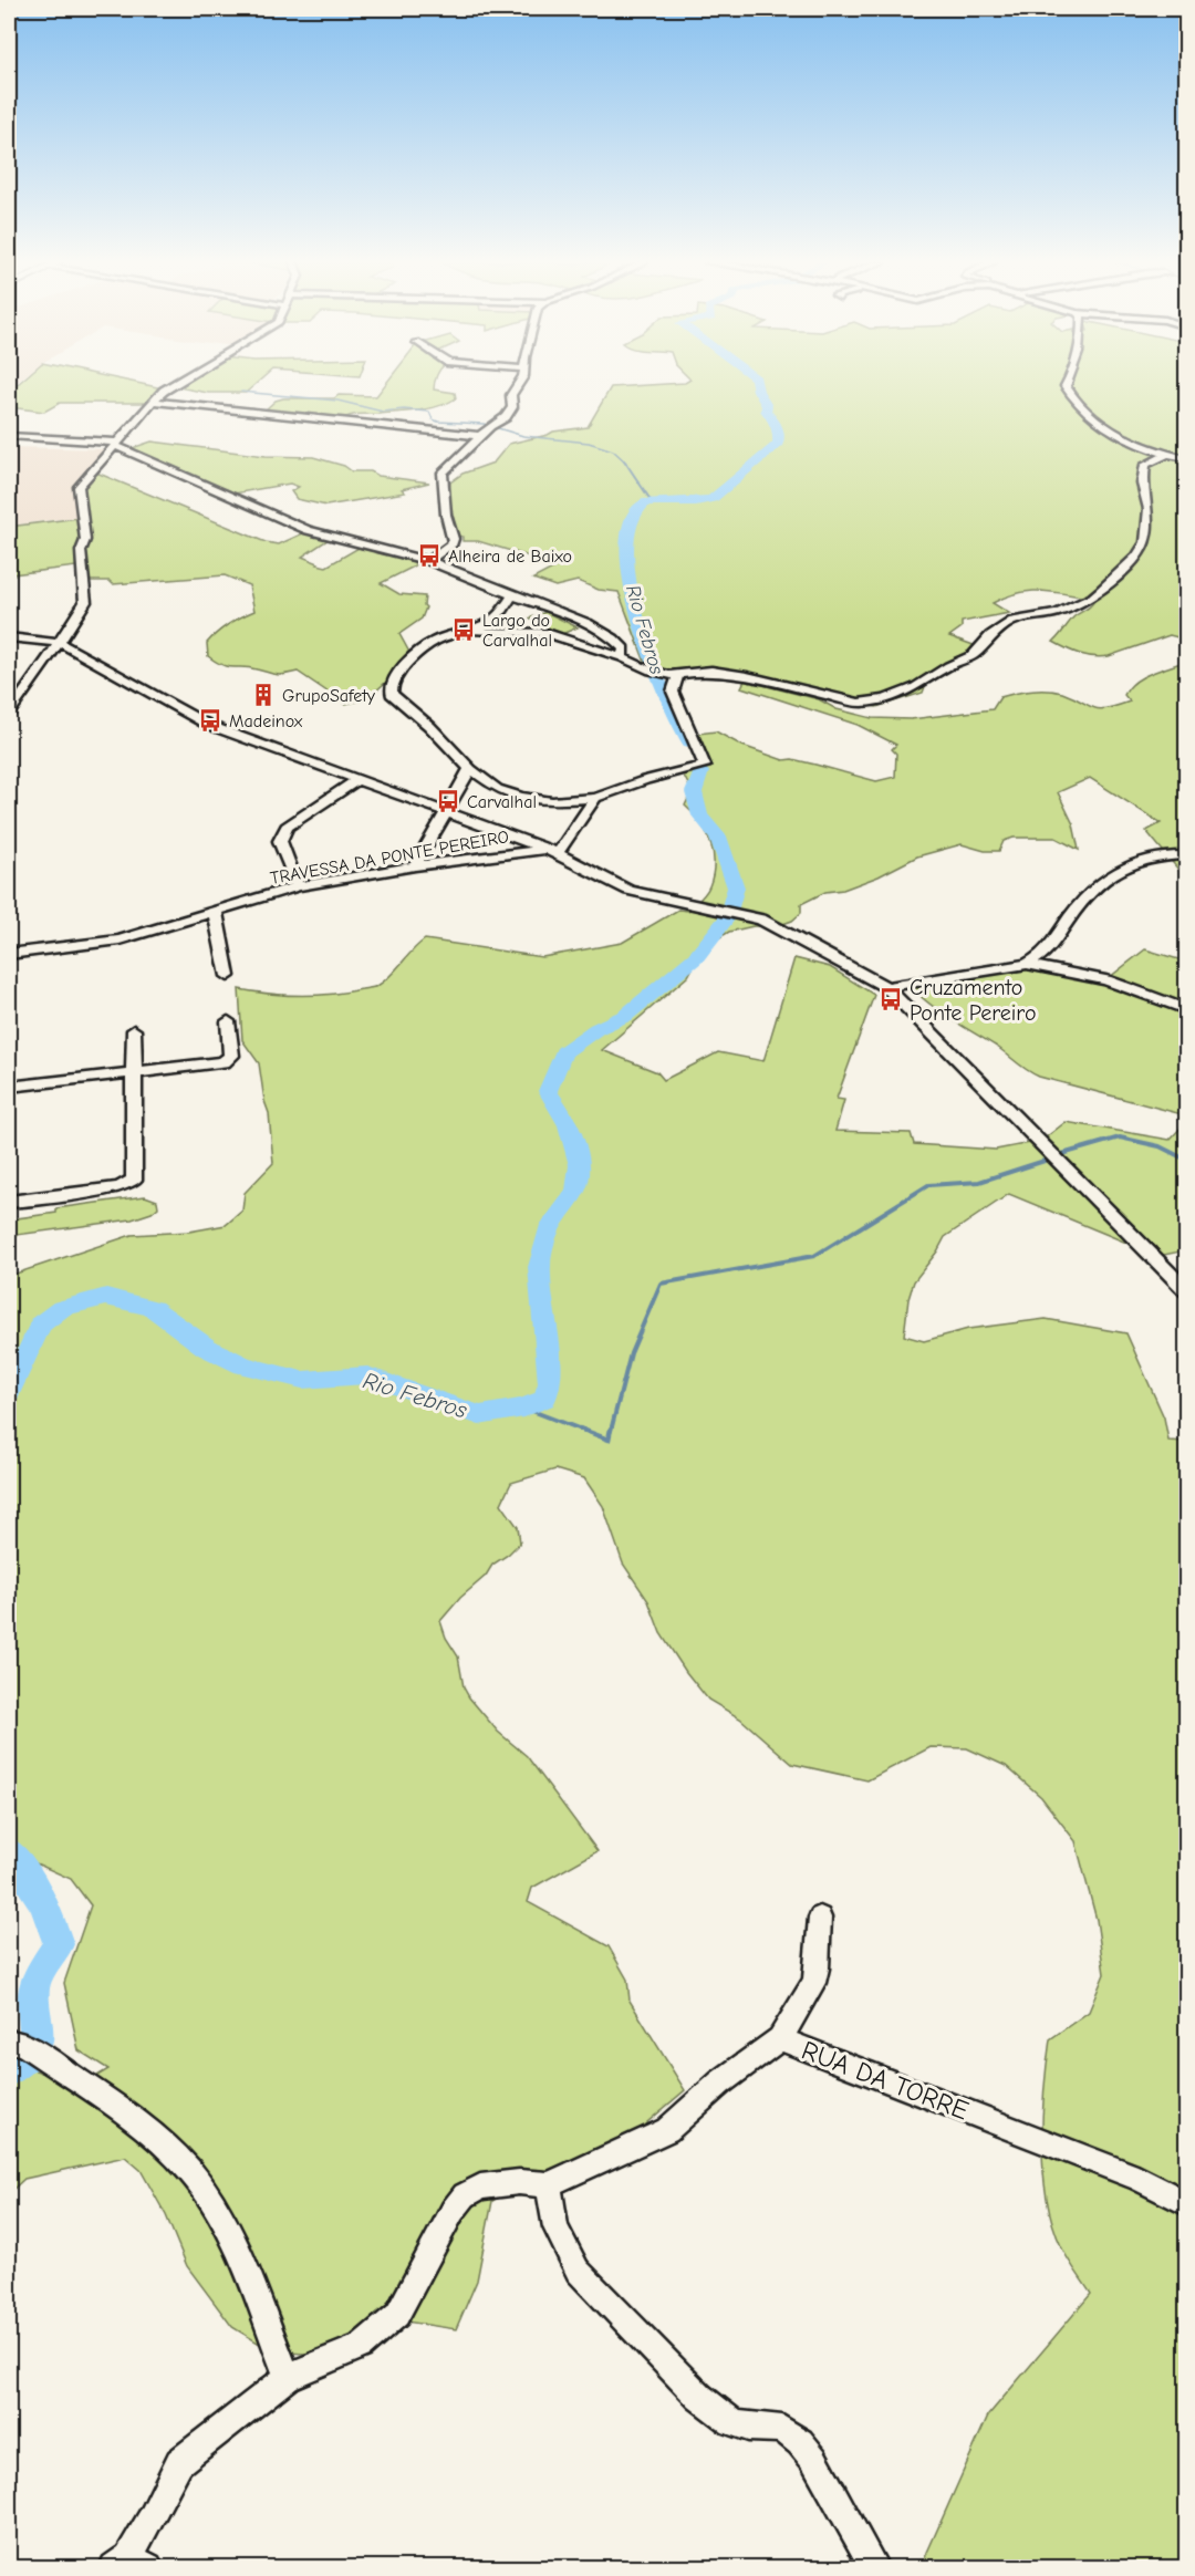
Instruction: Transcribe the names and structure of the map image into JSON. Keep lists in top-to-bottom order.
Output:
{
  "streets": {
    "street": ["TRAVESSA DA PONTE PEREIRO", "RUA DA TORRE"]
  },
  "water": ["Rio Febros"],
  "places": {
    "bus stop": [
      "Alheira de Baixo",
      "Largo do Carvalhal",
      "Madeinox",
      "Carvalhal",
      "Cruzamento Ponte Pereiro"
    ],
    "building": ["GrupoSafety"]
  }
}
